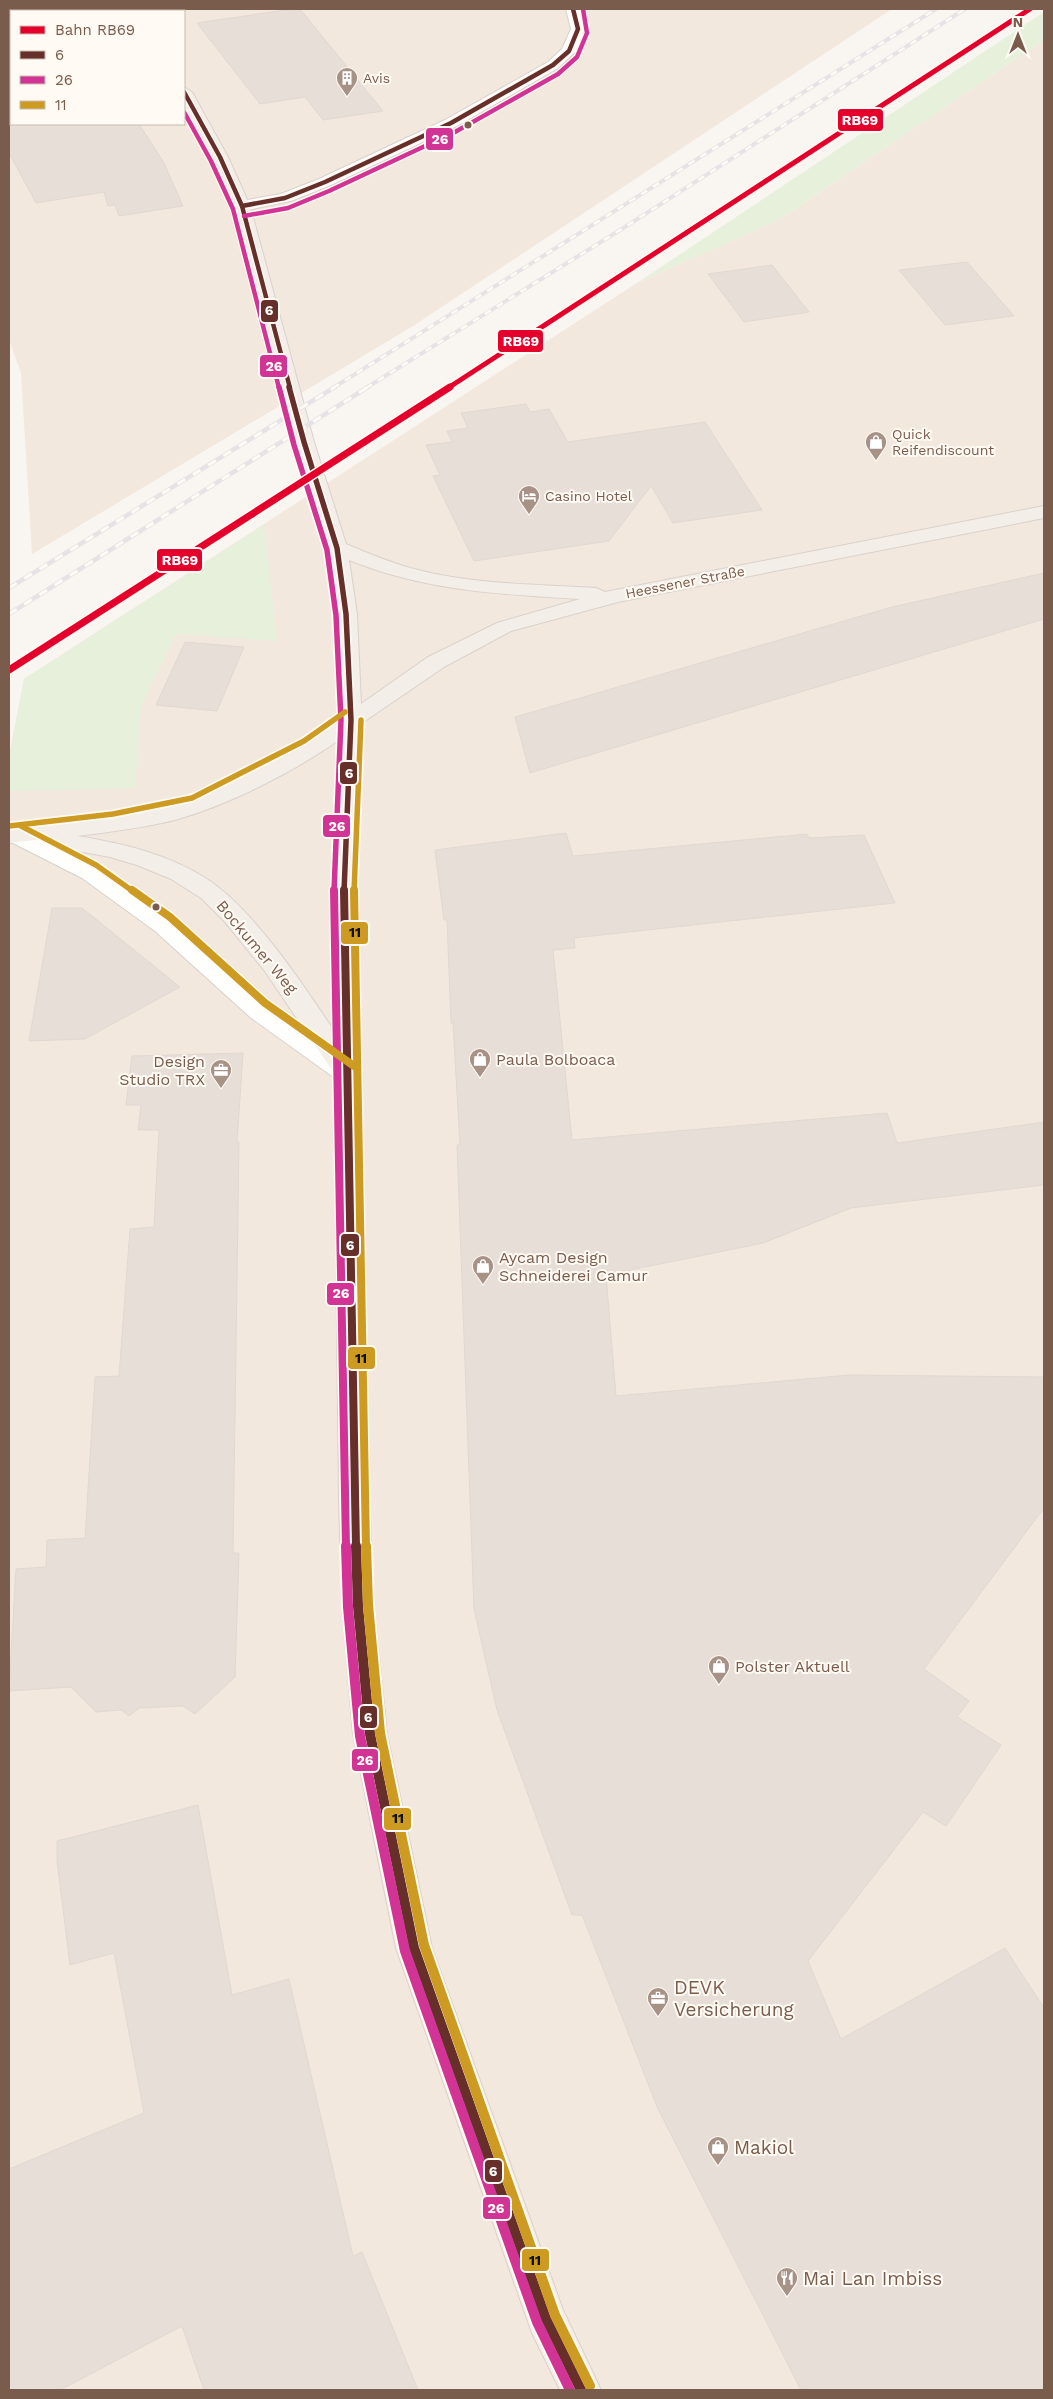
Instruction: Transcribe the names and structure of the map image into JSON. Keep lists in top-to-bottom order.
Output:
{
  "streets": {
    "main road": ["Heessener Straße", "Bockumer Weg"]
  },
  "places": {
    "building": ["Avis"],
    "shop": [
      "Quick Reifendiscount",
      "Paula Bolboaca",
      "Aycam Design Schneiderei Camur",
      "Polster Aktuell",
      "Makiol"
    ],
    "hotel": ["Casino Hotel"],
    "office": ["Design Studio TRX", "DEVK Versicherung"],
    "restaurant": ["Mai Lan Imbiss"]
  },
  "lines": [
    "rail line RB69",
    "transit line 6",
    "transit line 26",
    "transit line 11"
  ],
  "legend": [
    "Bahn RB69",
    "6",
    "26",
    "11"
  ],
  "north": "top"
}
